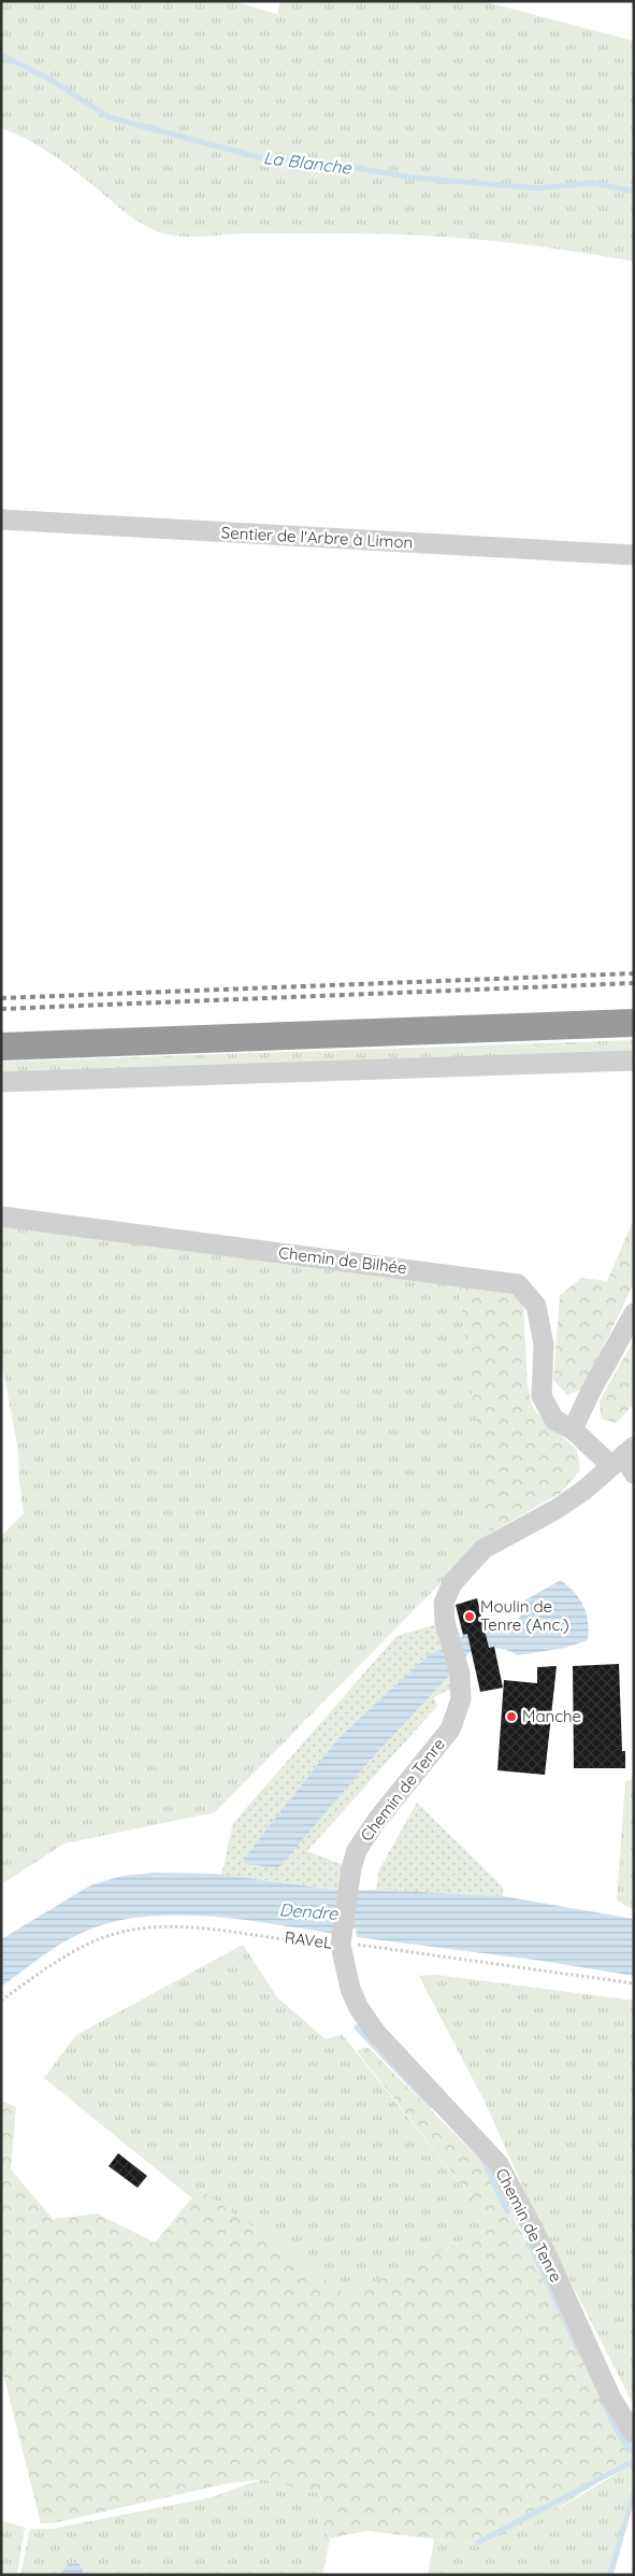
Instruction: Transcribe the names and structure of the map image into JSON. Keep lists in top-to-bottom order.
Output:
{
  "streets": {
    "street": ["Sentier de l'Arbre à Limon", "Chemin de Bilhée", "Chemin de Tenre"],
    "path": ["RAVeL"]
  },
  "crossings": [
    ["Chemin de Tenre", "RAVeL"]
  ],
  "water": ["La Blanche", "Dendre"],
  "places": ["Moulin de Tenre (Anc.)", "Manche"]
}
